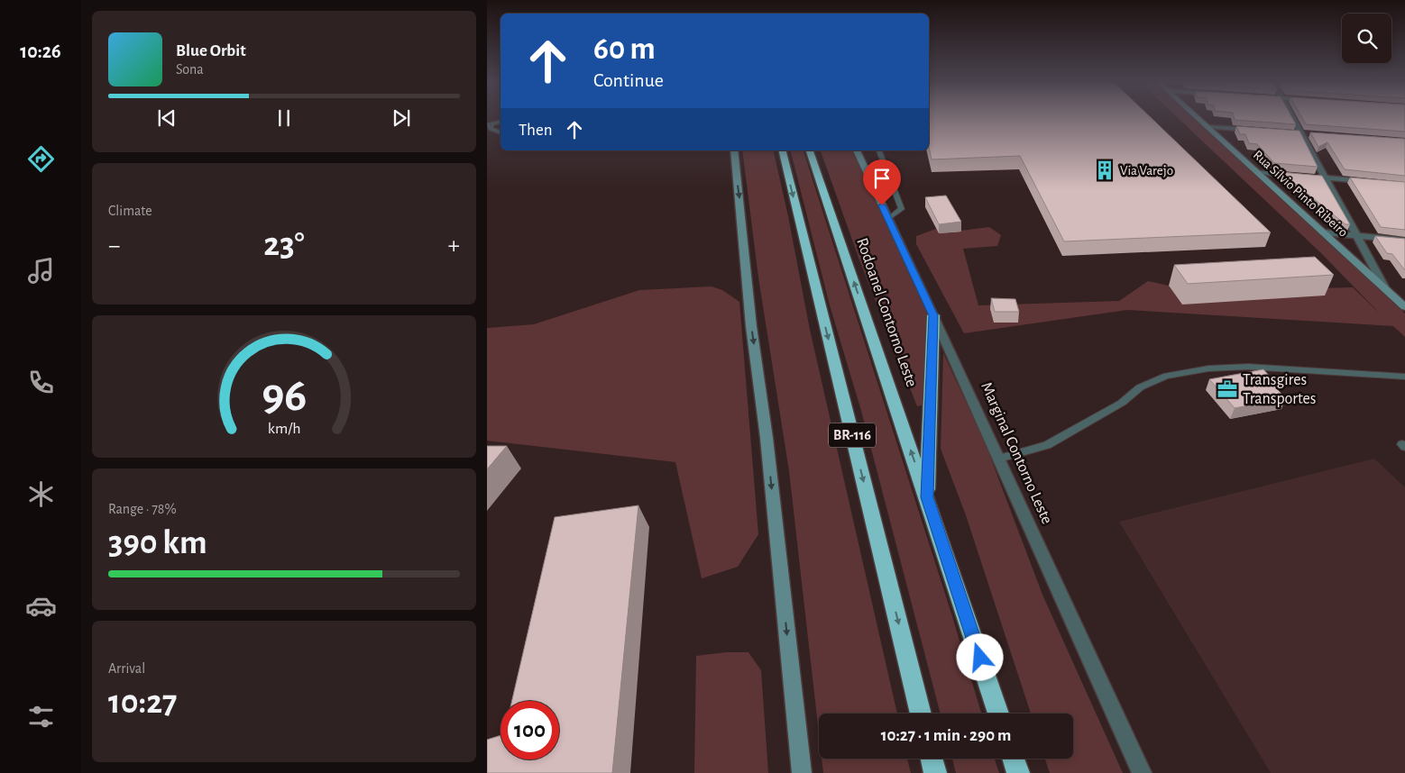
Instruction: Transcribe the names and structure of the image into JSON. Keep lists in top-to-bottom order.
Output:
{
  "streets": {
    "highway": ["Rodoanel Contorno Leste", "BR-116"],
    "main road": ["Rua Sílvio Pinto Ribeiro", "Marginal Contorno Leste"]
  },
  "places": {
    "building": ["Via Varejo"],
    "office": ["Transgires Transportes"]
  },
  "page": {
    "tabs": "10:26",
    "turn": ["60 m", "Continue"],
    "song": ["Blue Orbit", "Sona"],
    "then": "Then",
    "tile": [
      "Climate",
      ["Range · 78%", "390 km"],
      ["Arrival", "10:27"]
    ],
    "heat": ["−", "23°", "+"],
    "limit": "100",
    "trip": "10:27 · 1 min · 290 m",
    "gauge": ["96", "km/h"]
  }
}
